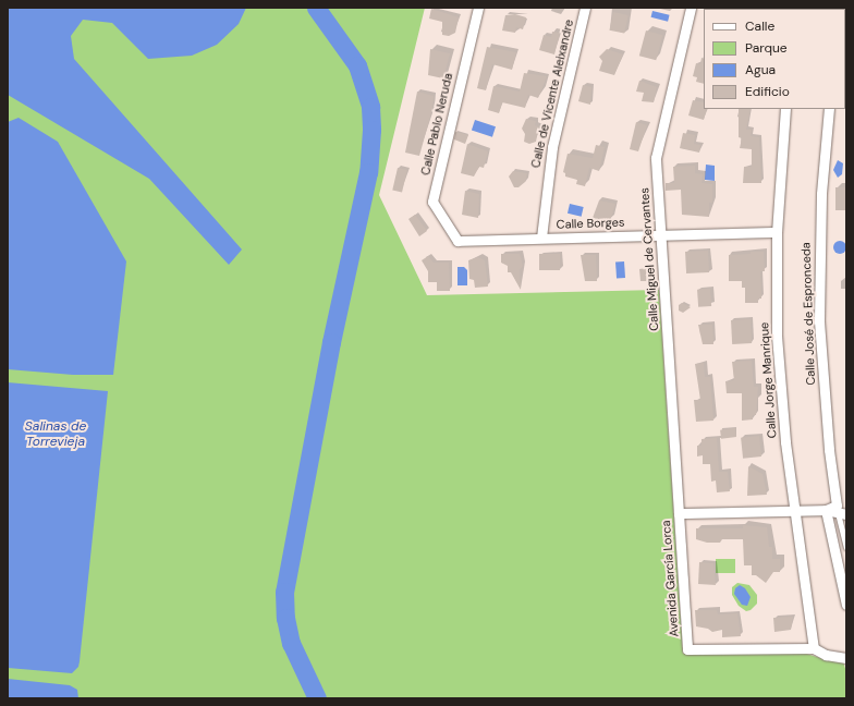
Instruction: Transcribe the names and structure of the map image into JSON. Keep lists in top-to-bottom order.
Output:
{
  "streets": {
    "street": [
      "Calle de Vicente Aleixandre",
      "Calle Pablo Neruda",
      "Calle Borges",
      "Calle Miguel de Cervantes",
      "Calle José de Espronceda",
      "Calle Jorge Manrique",
      "Avenida García Lorca"
    ]
  },
  "crossings": [
    ["Calle de Vicente Aleixandre", "Calle Borges"],
    ["Calle Pablo Neruda", "Calle Borges"],
    ["Calle Borges", "Calle Miguel de Cervantes"],
    ["Calle Borges", "Calle Jorge Manrique"],
    ["Calle Miguel de Cervantes", "Avenida García Lorca"],
    ["Calle José de Espronceda", "Avenida García Lorca"],
    ["Calle Jorge Manrique", "Avenida García Lorca"]
  ],
  "water": ["Salinas de Torrevieja"],
  "legend": [
    "Calle",
    "Parque",
    "Agua",
    "Edificio"
  ]
}
